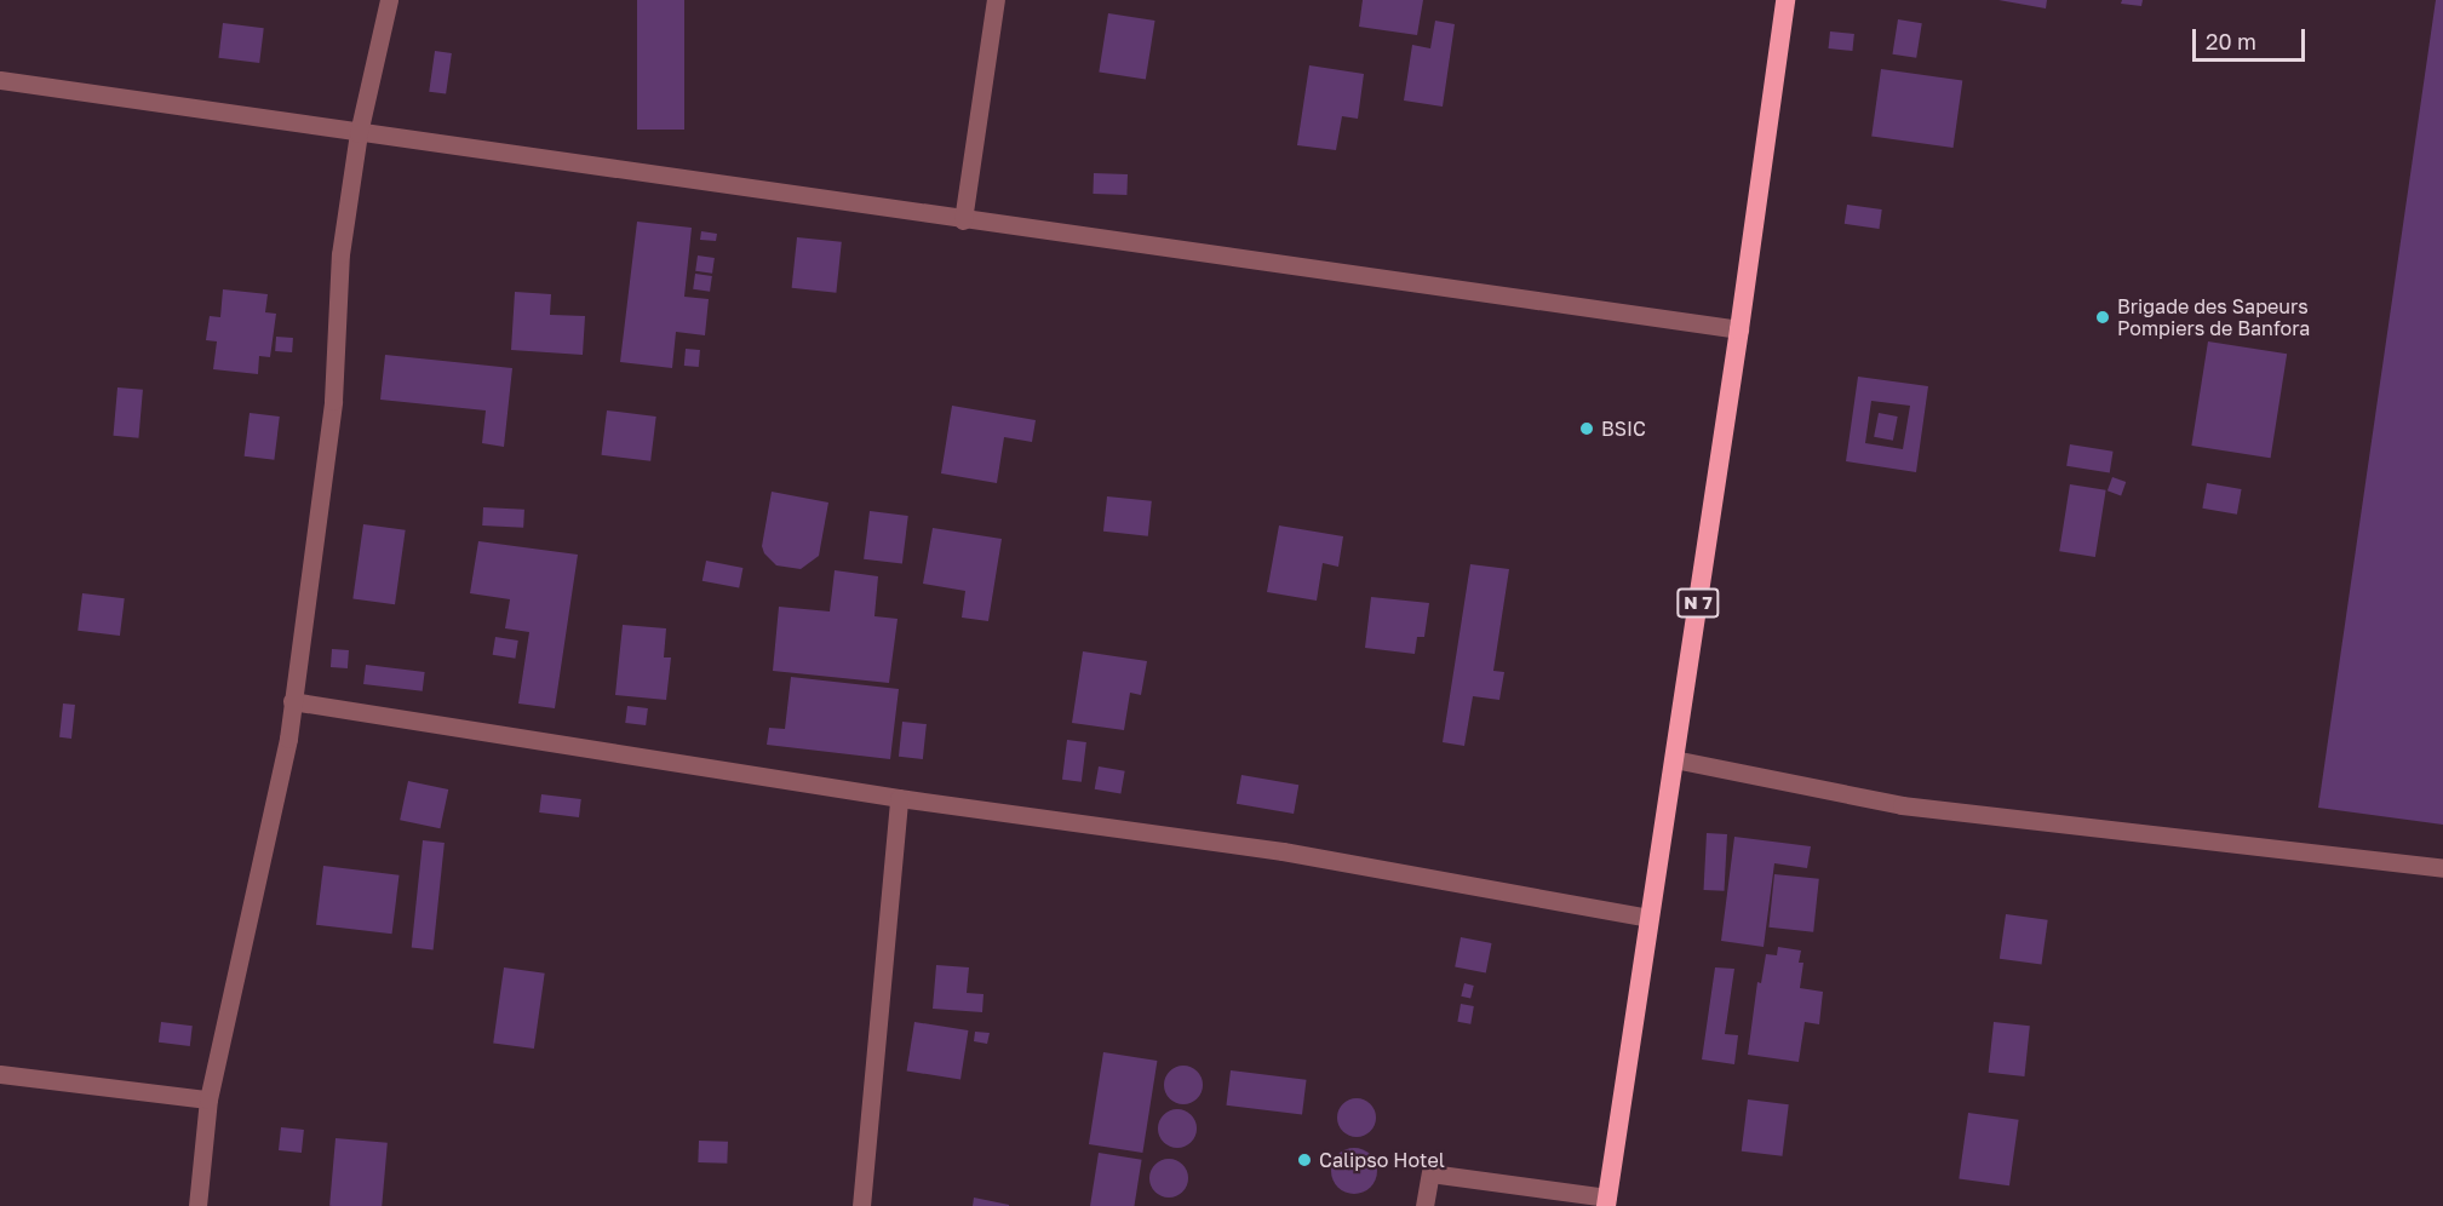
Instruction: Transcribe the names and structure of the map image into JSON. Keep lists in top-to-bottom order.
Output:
{
  "streets": {
    "highway": ["N 7"]
  },
  "places": ["Brigade des Sapeurs Pompiers de Banfora", "BSIC", "Calipso Hotel"],
  "scale_bar": "20 m"
}
